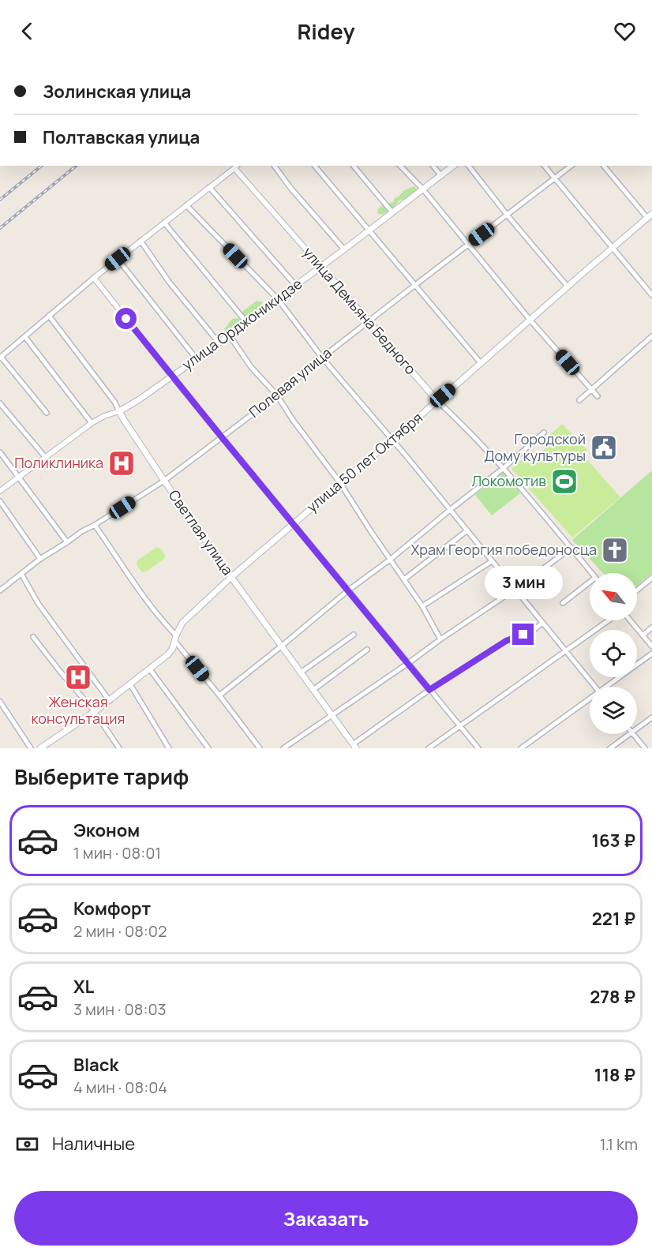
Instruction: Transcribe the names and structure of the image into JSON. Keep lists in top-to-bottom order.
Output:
{
  "streets": {
    "main road": [
      "улица Демьяна Бедного",
      "улица Орджоникидзе",
      "улица 50 лет Октября",
      "Светлая улица"
    ],
    "street": ["Полевая улица"]
  },
  "crossings": [
    ["улица Демьяна Бедного", "улица Орджоникидзе"],
    ["улица Демьяна Бедного", "Полевая улица"],
    ["улица Демьяна Бедного", "улица 50 лет Октября"],
    ["улица Орджоникидзе", "Светлая улица"],
    ["Полевая улица", "Светлая улица"],
    ["улица 50 лет Октября", "Светлая улица"]
  ],
  "places": {
    "public building": ["Городской Дому культуры"],
    "hospital": ["Поликлиника", "Женская консультация"],
    "sports": ["Локомотив"],
    "church": ["Храм Георгия победоносца"]
  },
  "north": "top left",
  "page": {
    "header": "Ridey",
    "banner": ["Золинская улица", "Полтавская улица"],
    "bubble": "3 мин",
    "heading": "Выберите тариф",
    "list": [
      {
        "name": "Эконом",
        "note": "1 мин · 08:01",
        "value": "163 ₽"
      },
      {
        "name": "Комфорт",
        "note": "2 мин · 08:02",
        "value": "221 ₽"
      },
      {
        "name": "XL",
        "note": "3 мин · 08:03",
        "value": "278 ₽"
      },
      {
        "name": "Black",
        "note": "4 мин · 08:04",
        "value": "118 ₽"
      }
    ],
    "pay": ["Наличные", "1.1 km"],
    "buttons": "Заказать"
  }
}
